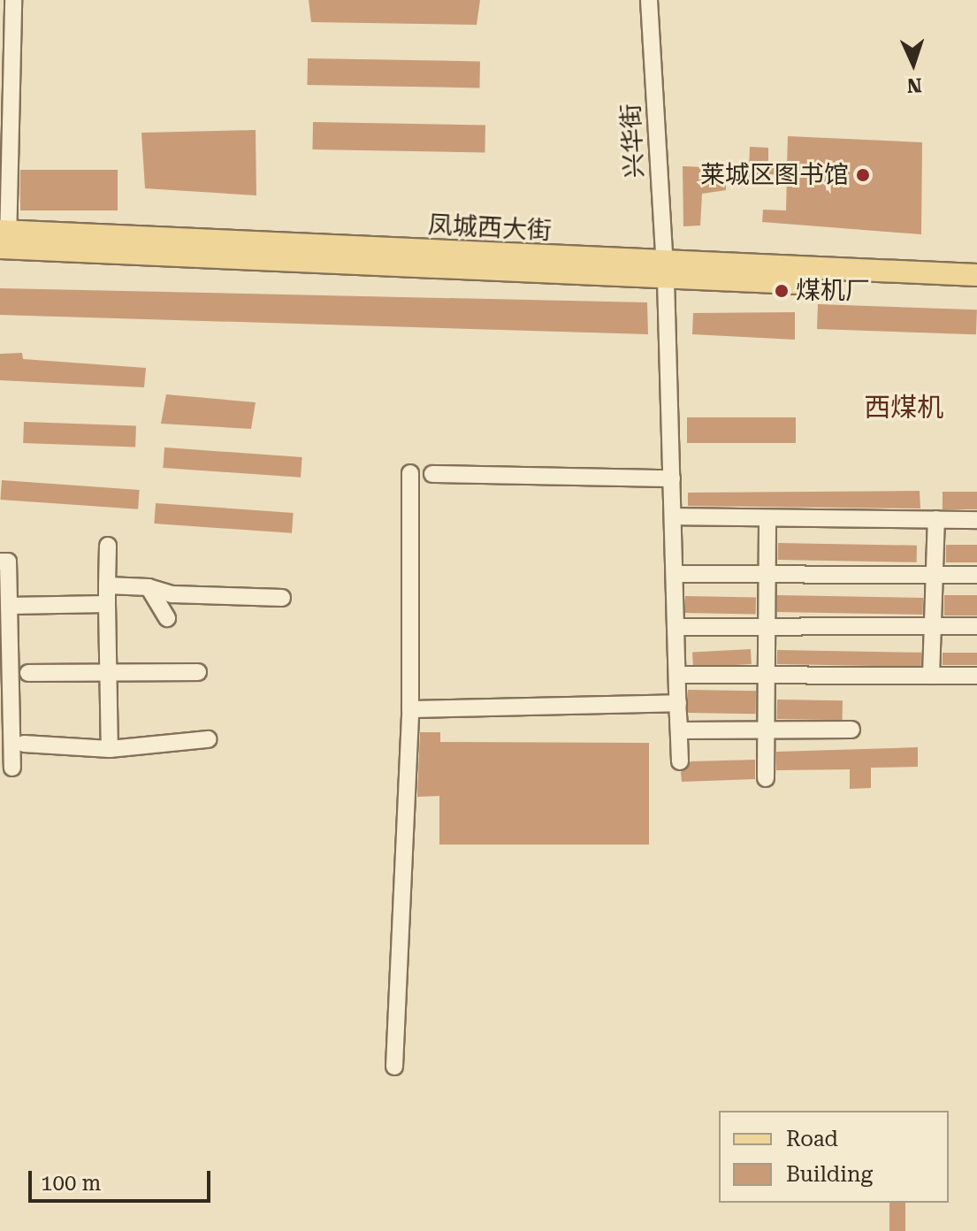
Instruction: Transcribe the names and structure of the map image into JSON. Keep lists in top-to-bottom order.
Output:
{
  "streets": {
    "main road": ["凤城西大街"],
    "street": ["兴华街"]
  },
  "crossings": [
    ["兴华街", "凤城西大街"]
  ],
  "districts": ["西煤机"],
  "places": ["莱城区图书馆", "煤机厂"],
  "legend": ["Road", "Building"],
  "scale_bar": "100 m",
  "north": "bottom"
}
